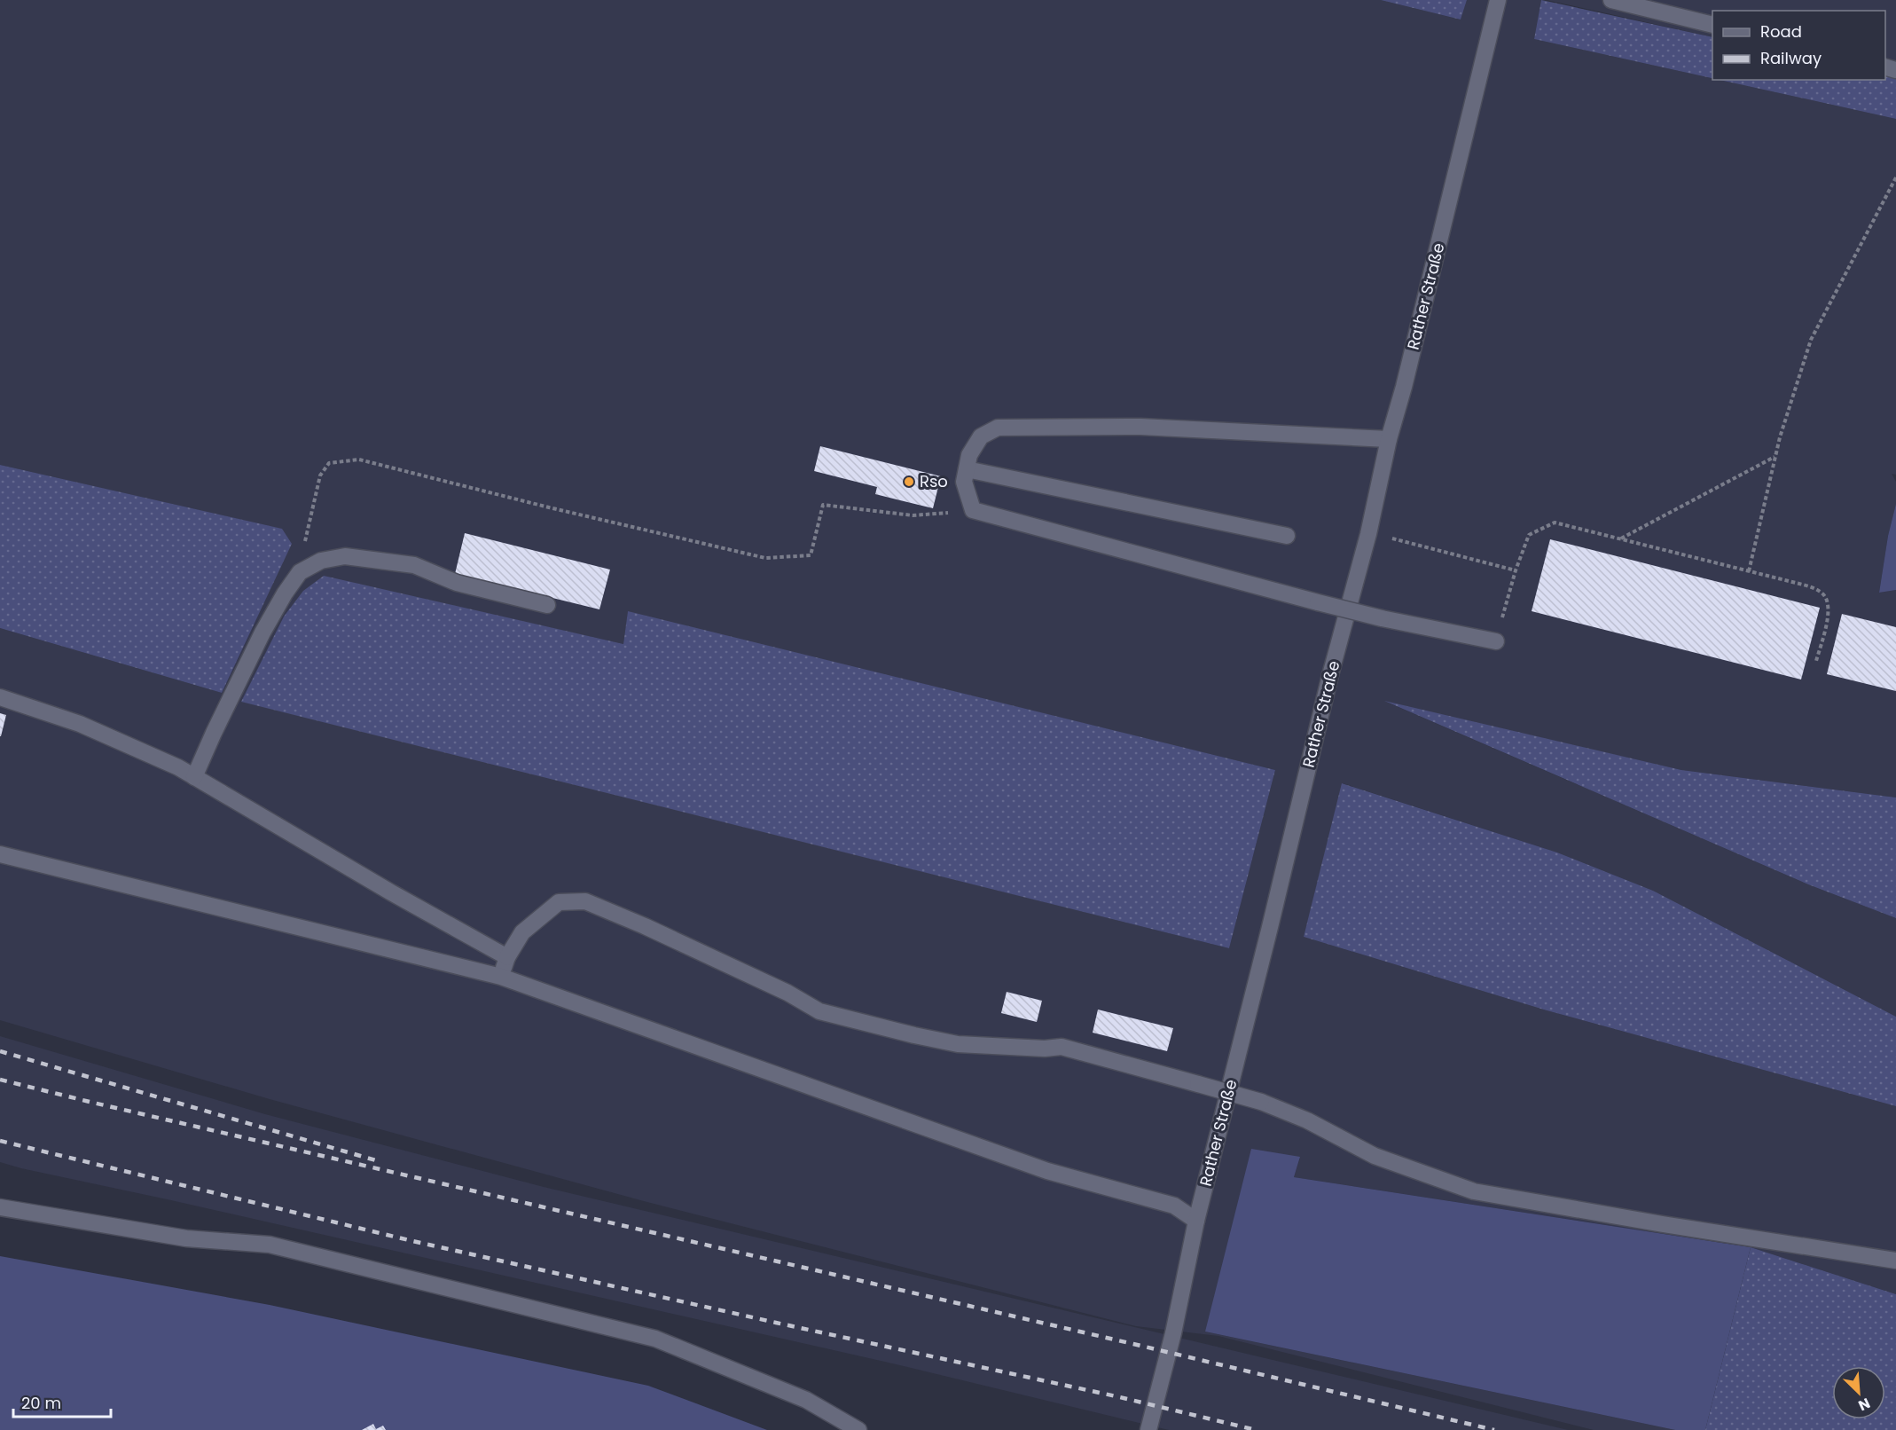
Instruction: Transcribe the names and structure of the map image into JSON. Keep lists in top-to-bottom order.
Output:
{
  "streets": {
    "street": ["Rather Straße"]
  },
  "places": ["Rso"],
  "legend": ["Road", "Railway"],
  "scale_bar": "20 m",
  "north": "bottom right"
}
